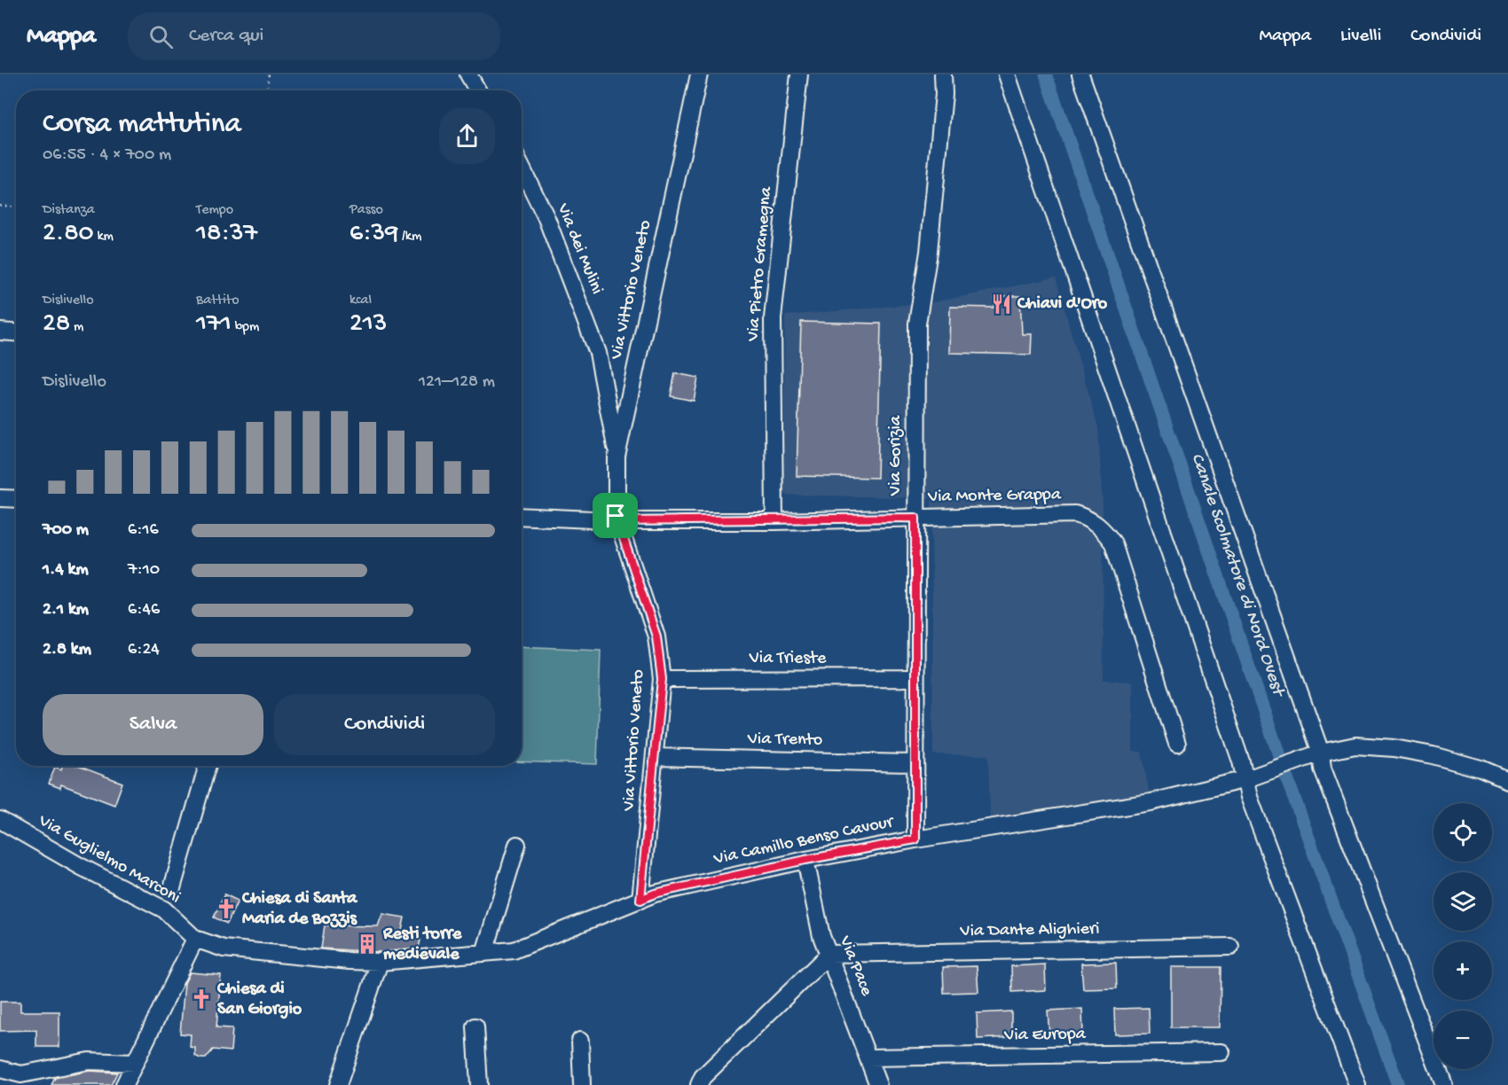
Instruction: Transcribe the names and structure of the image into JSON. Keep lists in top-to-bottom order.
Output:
{
  "streets": {
    "street": [
      "Via dei Mulini",
      "Via Pietro Gramegna",
      "Via Vittorio Veneto",
      "Via Gorizia",
      "Via Monte Grappa",
      "Via Trieste",
      "Via Trento",
      "Via Camillo Benso Cavour",
      "Via Guglielmo Marconi",
      "Via Dante Alighieri",
      "Via Pace",
      "Via Europa"
    ]
  },
  "crossings": [
    ["Via dei Mulini", "Via Vittorio Veneto"],
    ["Via Pietro Gramegna", "Via Monte Grappa"],
    ["Via Vittorio Veneto", "Via Monte Grappa"],
    ["Via Vittorio Veneto", "Via Trieste"],
    ["Via Vittorio Veneto", "Via Trento"],
    ["Via Vittorio Veneto", "Via Camillo Benso Cavour"],
    ["Via Gorizia", "Via Monte Grappa"],
    ["Via Gorizia", "Via Trieste"],
    ["Via Gorizia", "Via Trento"],
    ["Via Gorizia", "Via Camillo Benso Cavour"],
    ["Via Camillo Benso Cavour", "Via Guglielmo Marconi"],
    ["Via Camillo Benso Cavour", "Via Pace"],
    ["Via Dante Alighieri", "Via Pace"],
    ["Via Pace", "Via Europa"]
  ],
  "water": ["Canale Scolmatore di Nord Ovest"],
  "places": {
    "restaurant": ["Chiavi d'Oro"],
    "church": ["Chiesa di Santa Maria de Bozzis", "Chiesa di San Giorgio"],
    "building": ["Resti torre medievale"]
  },
  "page": {
    "header": "Mappa",
    "search": "Cerca qui",
    "nav": ["Mappa", "Livelli", "Condividi"],
    "heading": ["Corsa mattutina", "06:55 · 4 × 700 m"],
    "stats": [
      ["Distanza", "2.80 km"],
      ["Tempo", "18:37"],
      ["Passo", "6:39 /km"],
      ["Dislivello", "28 m"],
      ["Battito", "171 bpm"],
      ["kcal", "213"]
    ],
    "chart": ["Dislivello", "121–128 m"],
    "list": [
      {
        "name": "700 m",
        "note": "6:16"
      },
      {
        "name": "1.4 km",
        "note": "7:10"
      },
      {
        "name": "2.1 km",
        "note": "6:46"
      },
      {
        "name": "2.8 km",
        "note": "6:24"
      }
    ],
    "buttons": ["Salva", "Condividi"],
    "map_buttons": ["+", "−"]
  }
}
